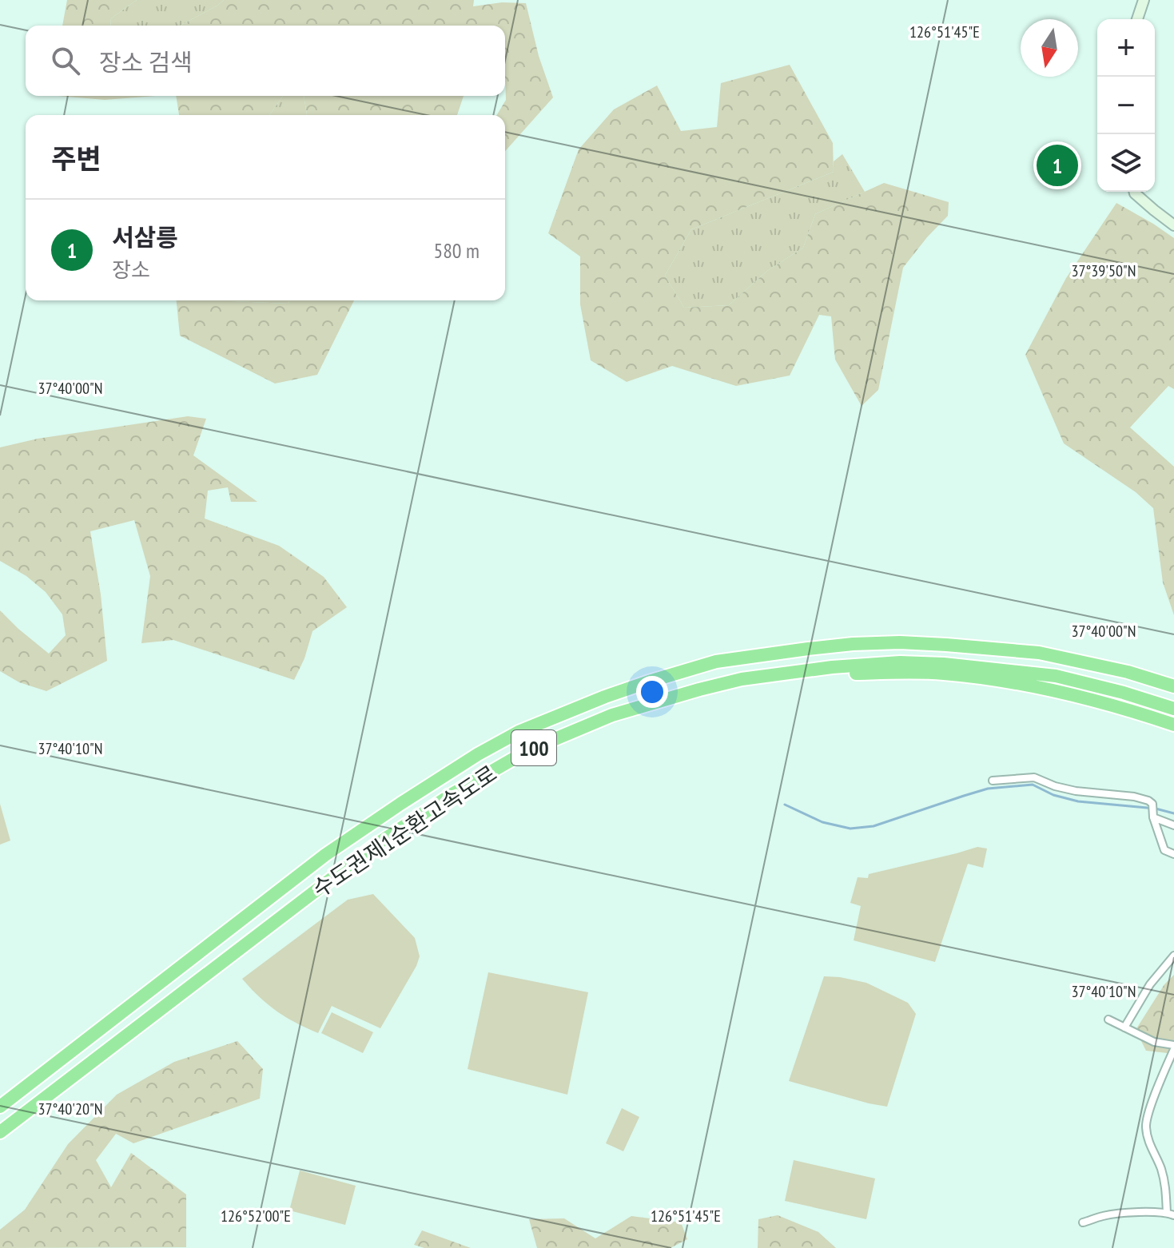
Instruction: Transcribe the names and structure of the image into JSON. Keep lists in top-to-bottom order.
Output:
{
  "streets": {
    "highway": ["100", "수도권제1순환고속도로"]
  },
  "north": "bottom",
  "page": {
    "map_buttons": ["+", "−"],
    "search": "장소 검색",
    "heading": "주변",
    "pins": "1",
    "list": [
      {
        "mark": "1",
        "name": "서삼릉",
        "note": "장소",
        "value": "580 m"
      }
    ]
  },
  "coordinates": [
    "126°51'45\"E",
    "37°39'50\"N",
    "37°40'00\"N",
    "37°40'10\"N",
    "37°40'20\"N",
    "126°52'00\"E"
  ]
}
